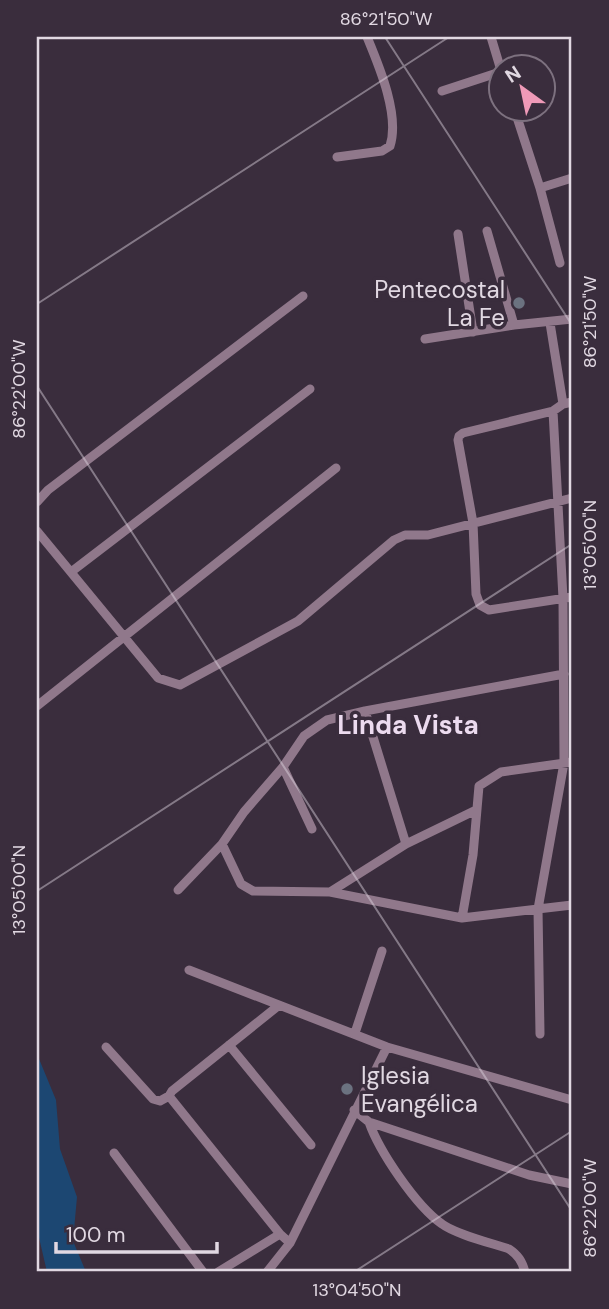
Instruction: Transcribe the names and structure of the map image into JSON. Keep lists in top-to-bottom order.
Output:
{
  "districts": ["Linda Vista"],
  "places": ["Pentecostal La Fe", "Iglesia Evangélica"],
  "scale_bar": "100 m",
  "north": "top left",
  "coordinates": [
    "86°21'50\"W",
    "86°22'00\"W",
    "13°05'00\"N",
    "13°04'50\"N"
  ]
}
